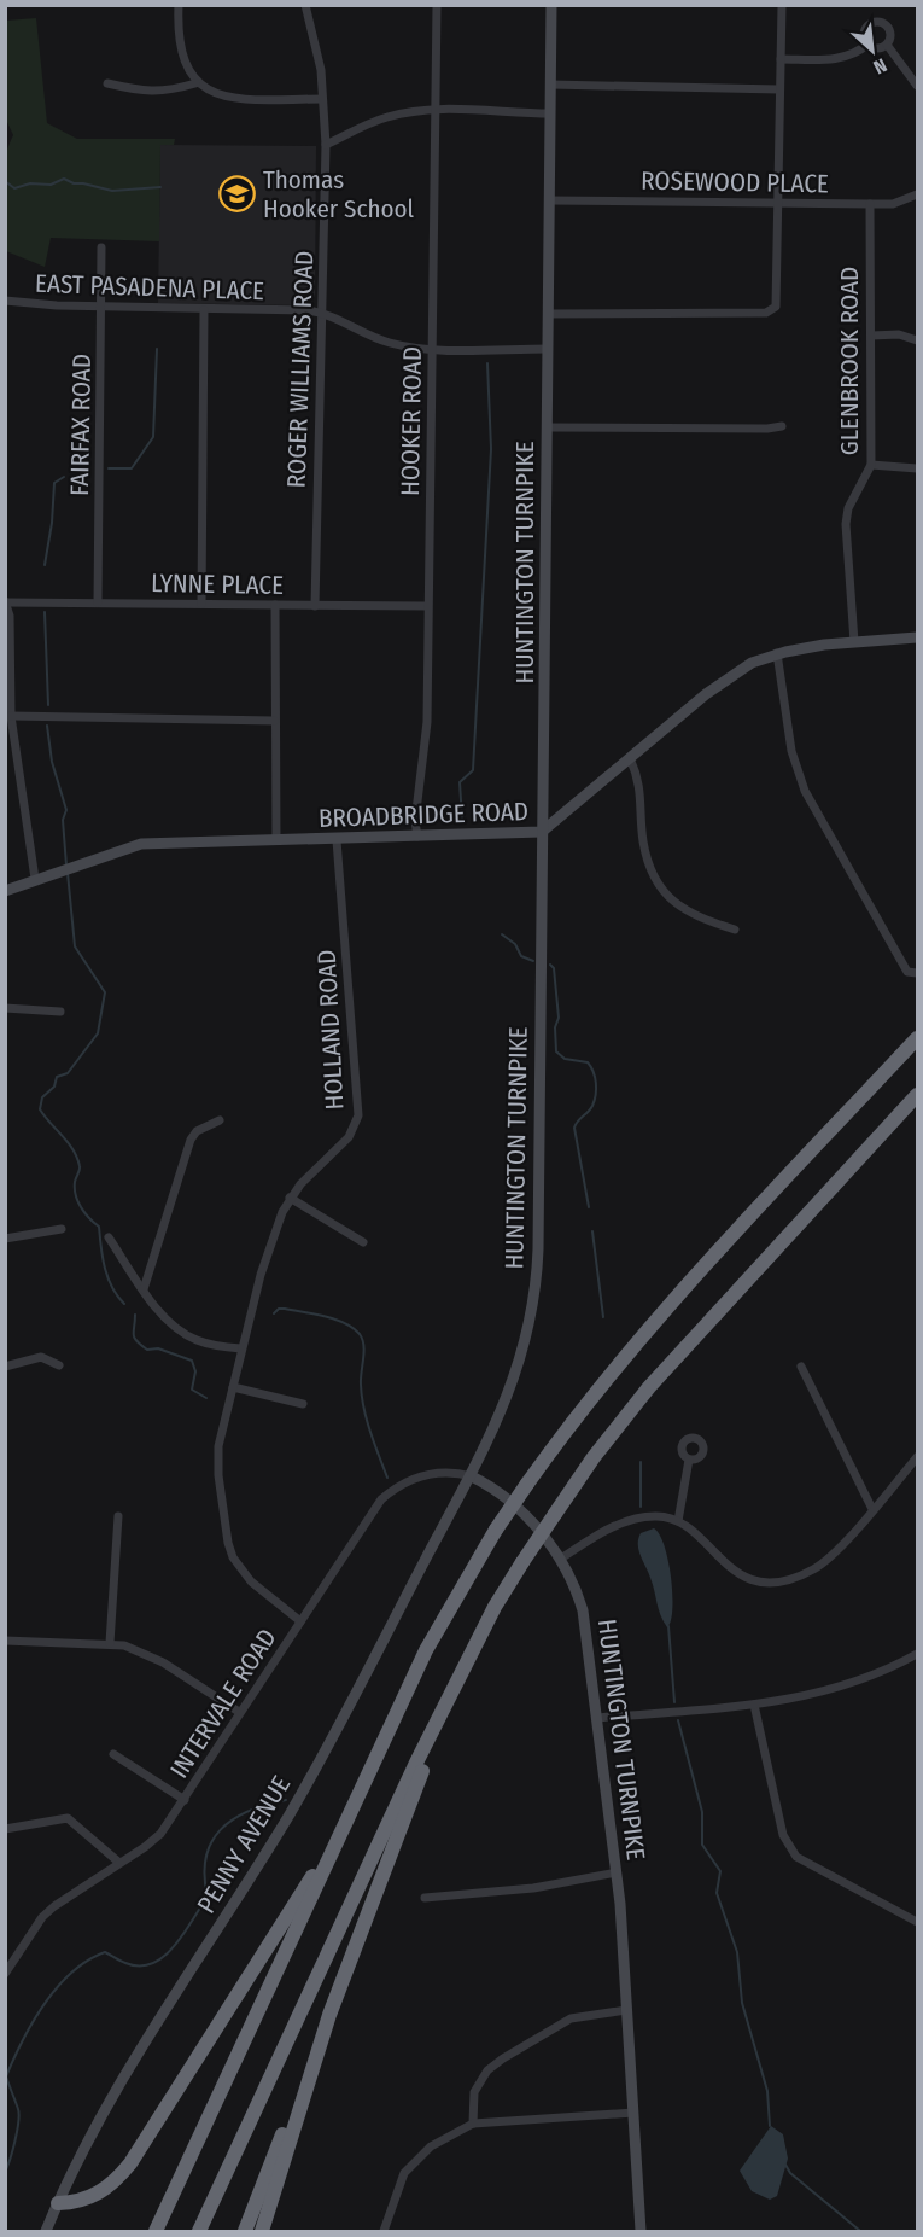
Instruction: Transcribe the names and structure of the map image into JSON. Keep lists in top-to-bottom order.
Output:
{
  "streets": {
    "main road": ["HUNTINGTON TURNPIKE", "BROADBRIDGE ROAD", "PENNY AVENUE"],
    "street": [
      "ROSEWOOD PLACE",
      "EAST PASADENA PLACE",
      "GLENBROOK ROAD",
      "ROGER WILLIAMS ROAD",
      "HOOKER ROAD",
      "FAIRFAX ROAD",
      "LYNNE PLACE",
      "HOLLAND ROAD",
      "INTERVALE ROAD"
    ]
  },
  "crossings": [
    ["ROSEWOOD PLACE", "GLENBROOK ROAD"],
    ["ROSEWOOD PLACE", "HUNTINGTON TURNPIKE"],
    ["EAST PASADENA PLACE", "ROGER WILLIAMS ROAD"],
    ["EAST PASADENA PLACE", "HOOKER ROAD"],
    ["EAST PASADENA PLACE", "FAIRFAX ROAD"],
    ["EAST PASADENA PLACE", "HUNTINGTON TURNPIKE"],
    ["GLENBROOK ROAD", "BROADBRIDGE ROAD"],
    ["ROGER WILLIAMS ROAD", "LYNNE PLACE"],
    ["HOOKER ROAD", "LYNNE PLACE"],
    ["HOOKER ROAD", "BROADBRIDGE ROAD"],
    ["FAIRFAX ROAD", "LYNNE PLACE"],
    ["HUNTINGTON TURNPIKE", "BROADBRIDGE ROAD"],
    ["HUNTINGTON TURNPIKE", "INTERVALE ROAD"],
    ["HUNTINGTON TURNPIKE", "PENNY AVENUE"],
    ["BROADBRIDGE ROAD", "HOLLAND ROAD"],
    ["HOLLAND ROAD", "INTERVALE ROAD"],
    ["INTERVALE ROAD", "PENNY AVENUE"]
  ],
  "places": {
    "school or university": ["Thomas Hooker School"]
  },
  "north": "bottom right"
}
